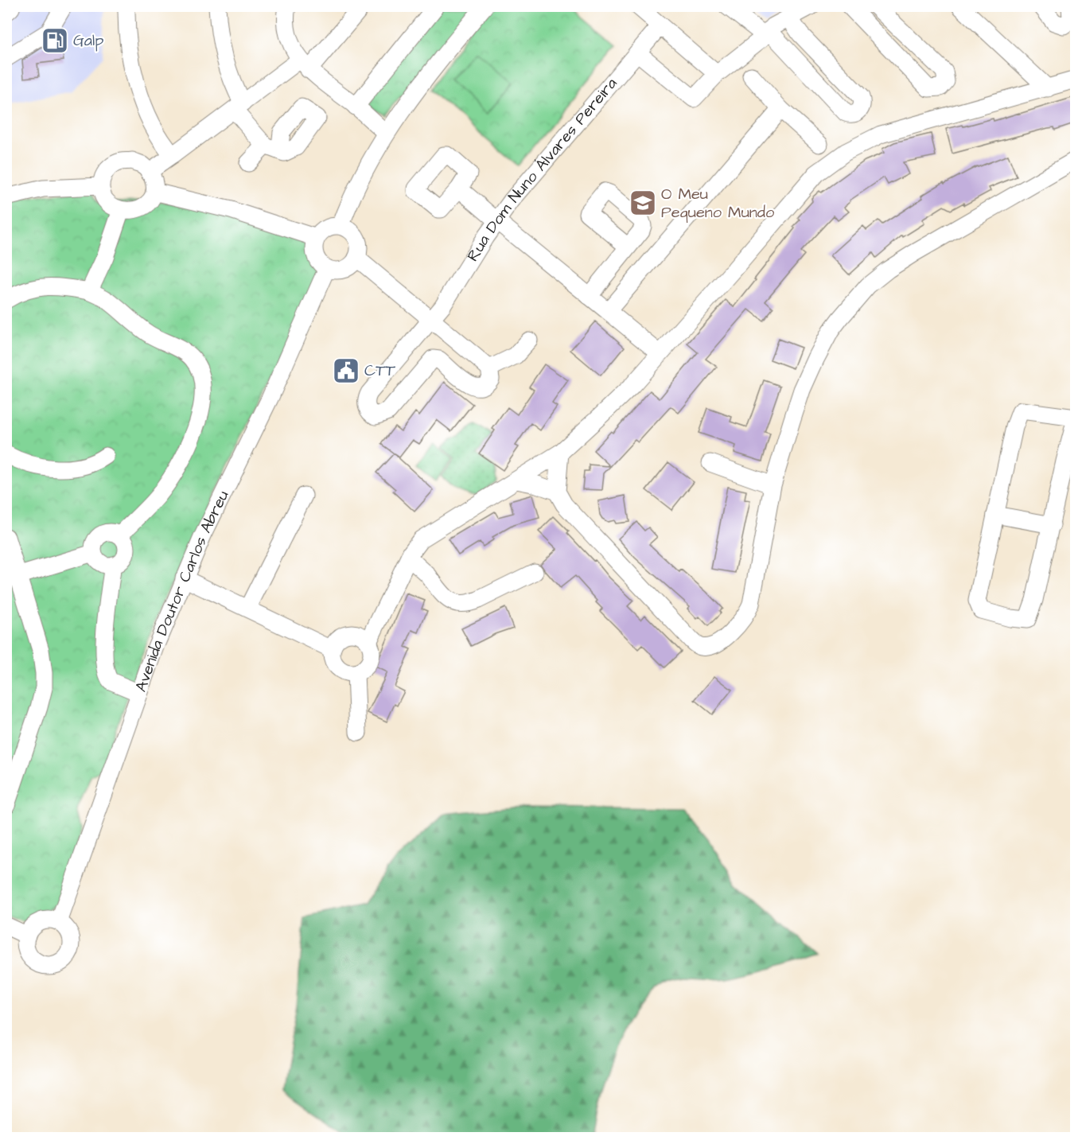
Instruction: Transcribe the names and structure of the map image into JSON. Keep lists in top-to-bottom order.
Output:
{
  "streets": {
    "street": ["Rua Dom Nuno Álvares Pereira", "Avenida Doutor Carlos Abreu"]
  },
  "places": {
    "fuel station": ["Galp"],
    "school or university": ["O Meu Pequeno Mundo"],
    "public building": ["CTT"]
  }
}
